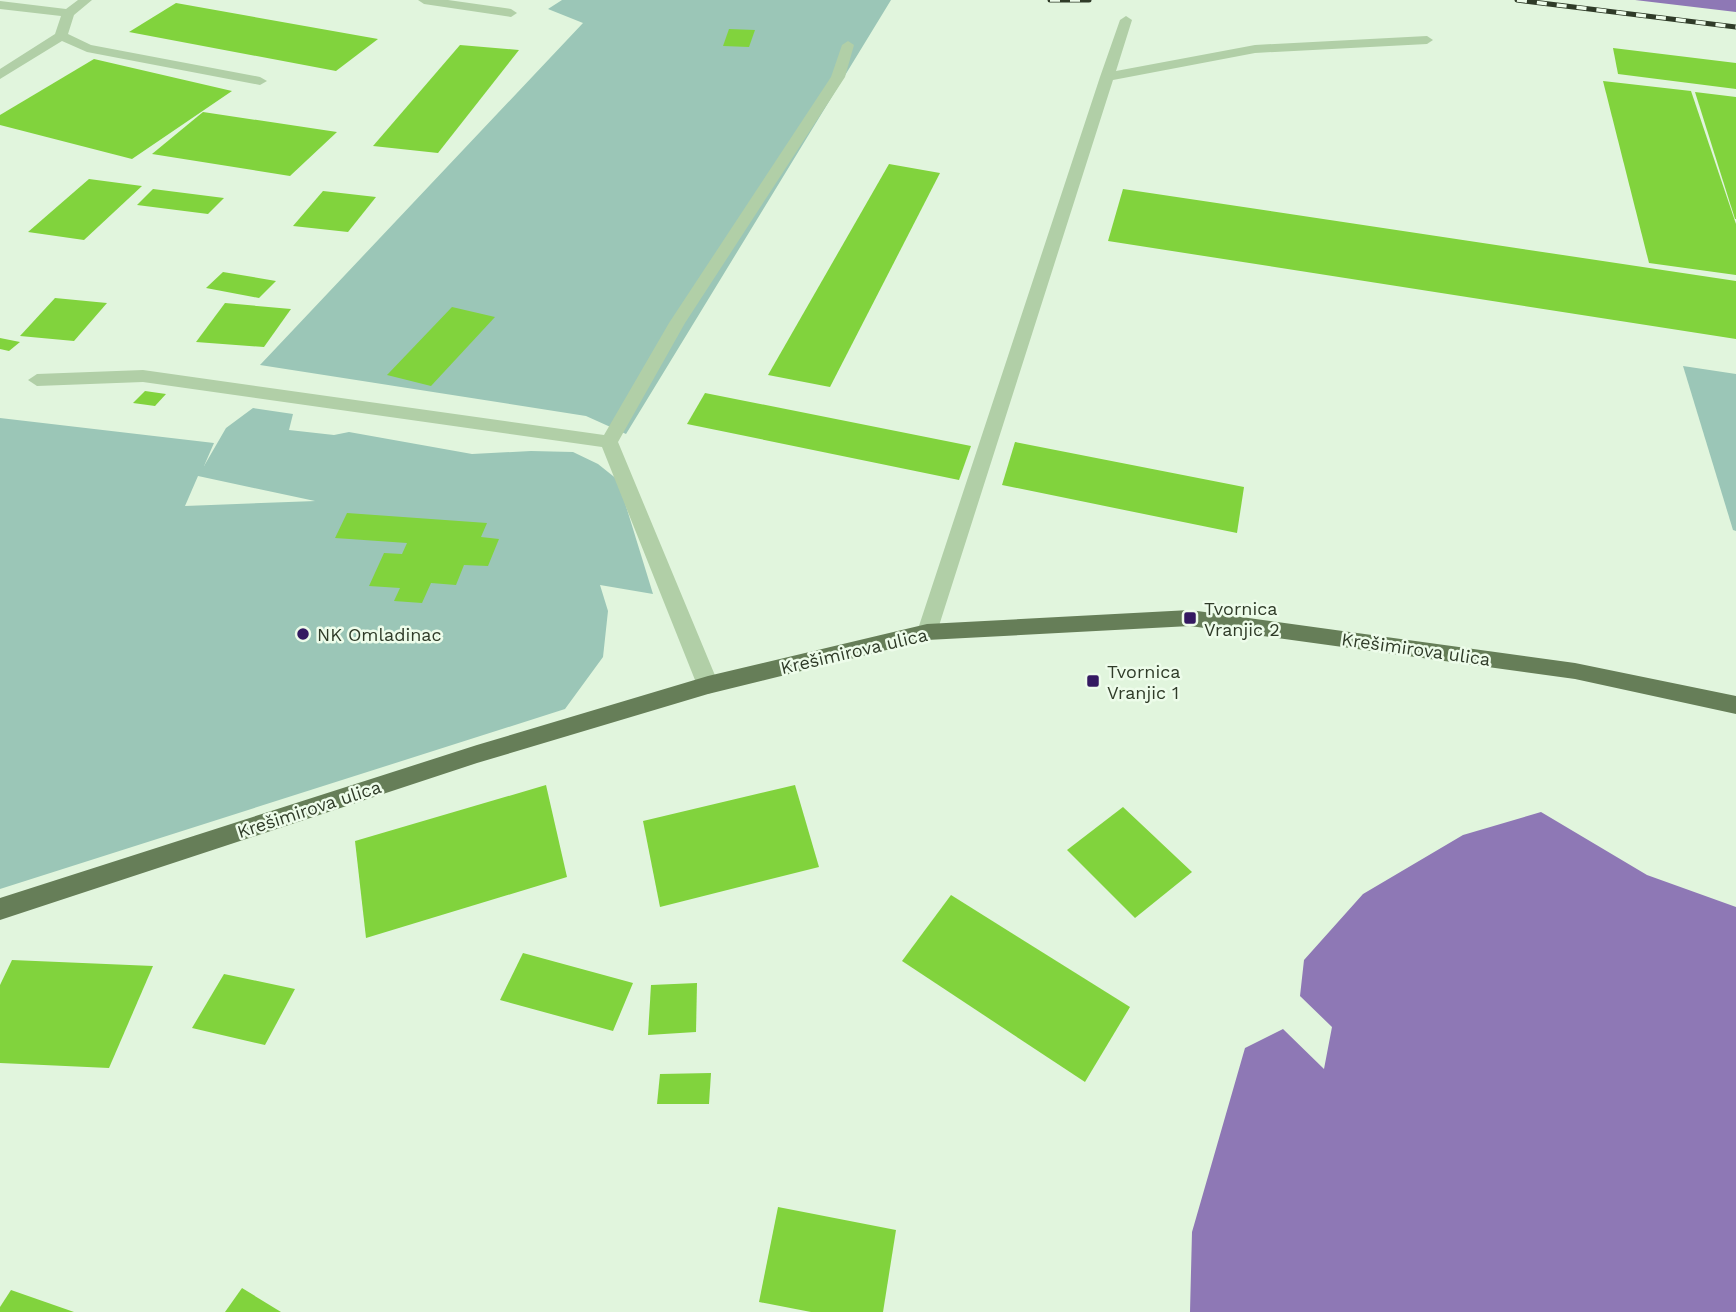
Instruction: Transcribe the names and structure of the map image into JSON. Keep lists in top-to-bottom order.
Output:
{
  "streets": {
    "main road": ["Krešimirova ulica"]
  },
  "places": {
    "transit": ["Tvornica Vranjic 2", "Tvornica Vranjic 1"],
    "other": ["NK Omladinac"]
  }
}
